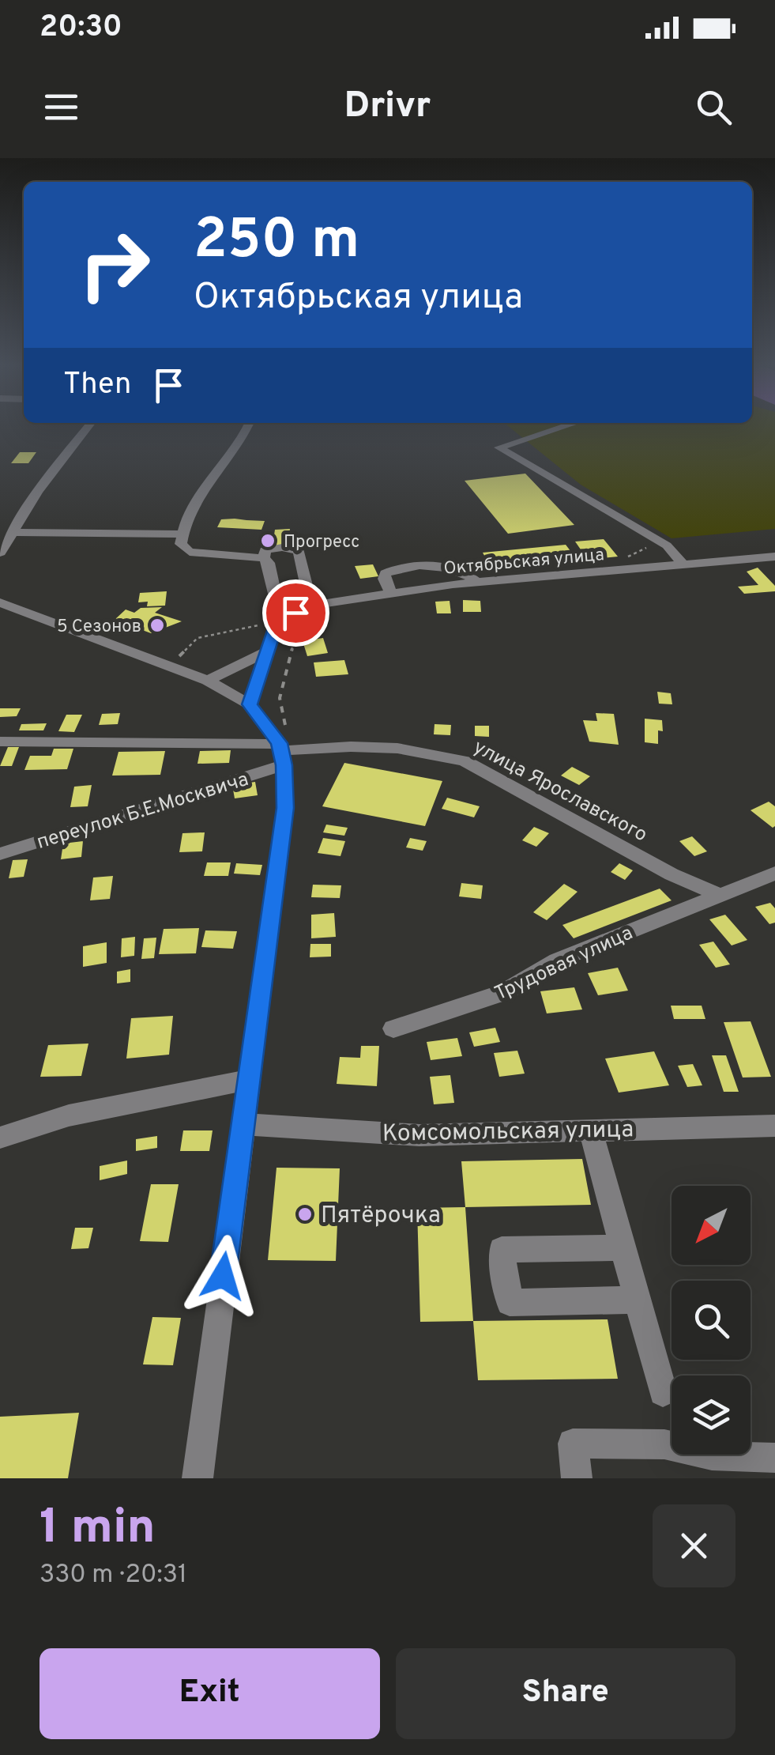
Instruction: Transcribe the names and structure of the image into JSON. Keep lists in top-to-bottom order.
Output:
{
  "streets": {
    "street": [
      "Октябрьская улица",
      "улица Ярославского",
      "переулок Б.Е.Москвича",
      "Трудовая улица",
      "Комсомольская улица"
    ]
  },
  "crossings": [
    ["улица Ярославского", "переулок Б.Е.Москвича"],
    ["улица Ярославского", "Трудовая улица"]
  ],
  "places": ["Прогресс", "5 Сезонов", "Пятёрочка"],
  "north": "bottom left",
  "page": {
    "status": "20:30",
    "header": "Drivr",
    "turn": ["250 m", "Октябрьская улица"],
    "then": "Then",
    "heading": ["1 min", "330 m · 20:31"],
    "buttons": ["Exit", "Share"]
  }
}
